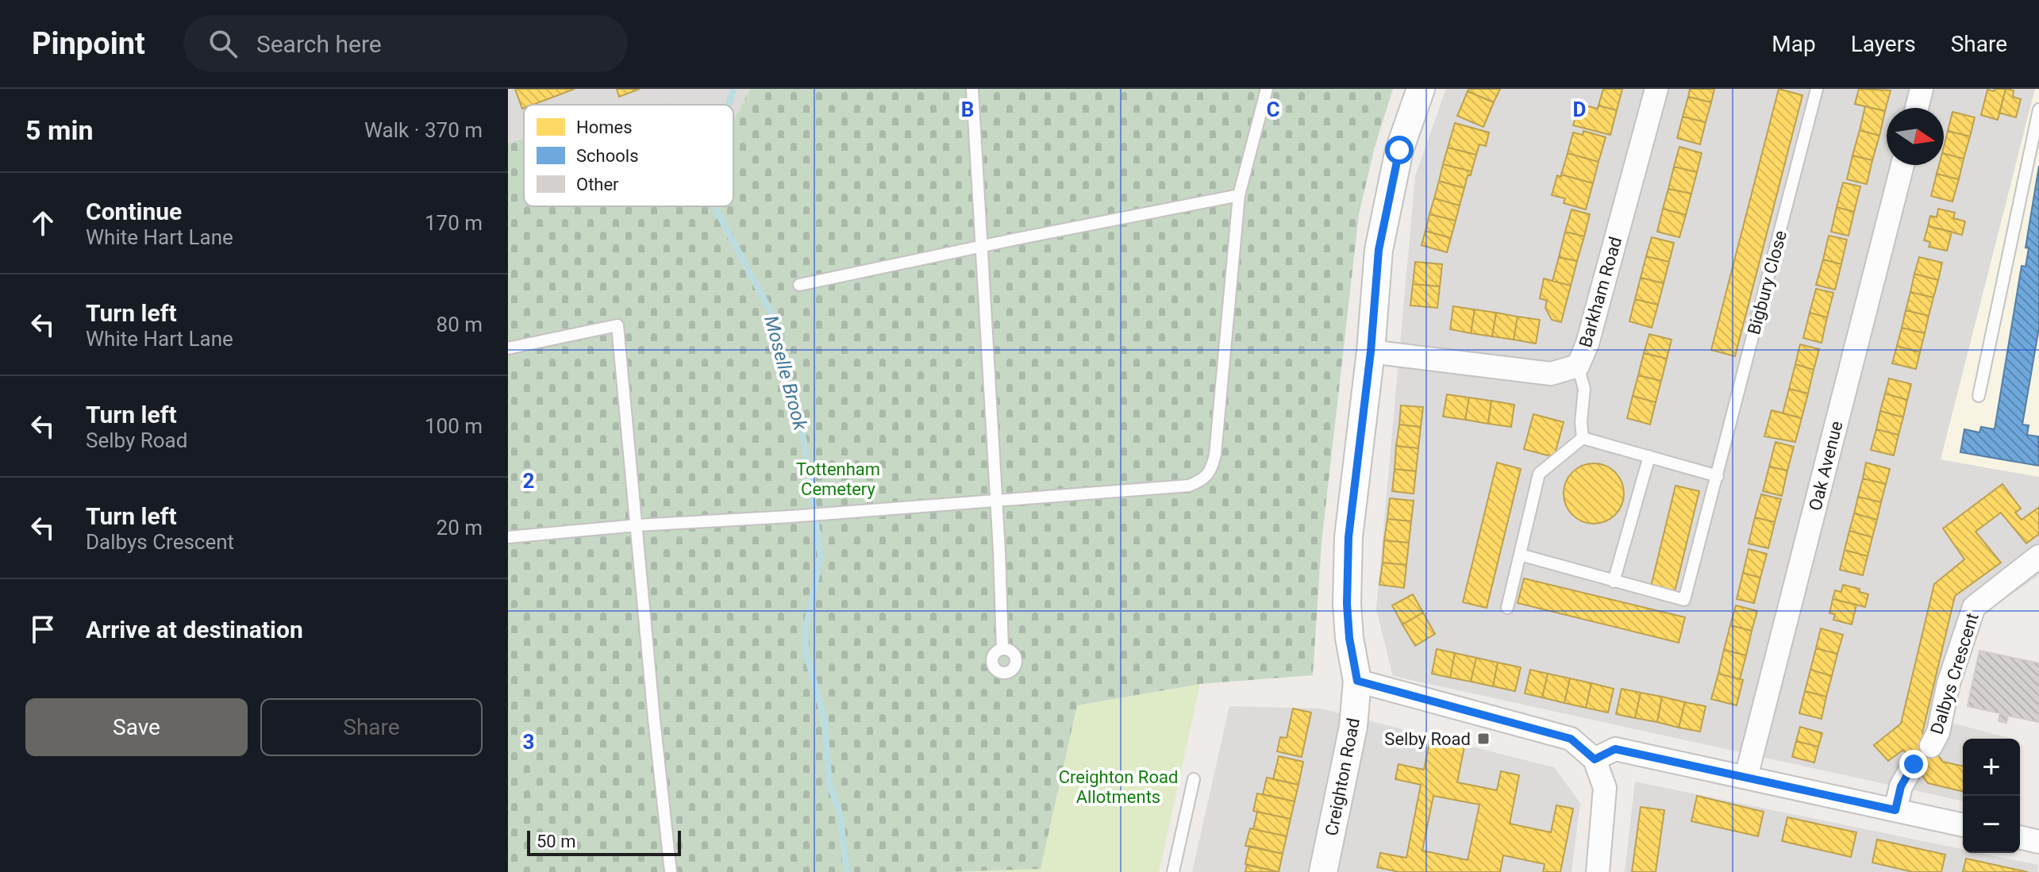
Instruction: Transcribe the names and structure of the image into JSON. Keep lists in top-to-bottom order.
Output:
{
  "streets": {
    "street": [
      "Barkham Road",
      "Oak Avenue",
      "Dalbys Crescent",
      "Creighton Road"
    ],
    "lane": ["Bigbury Close"]
  },
  "crossings": [
    ["Barkham Road", "Creighton Road"]
  ],
  "water": ["Moselle Brook"],
  "parks": ["Tottenham Cemetery", "Creighton Road Allotments"],
  "places": {
    "transit": ["Selby Road"]
  },
  "legend": ["Homes", "Schools", "Other"],
  "scale_bar": "50 m",
  "north": "right",
  "page": {
    "header": "Pinpoint",
    "search": "Search here",
    "nav": ["Map", "Layers", "Share"],
    "heading": ["5 min", "Walk · 370 m"],
    "list": [
      ["Continue", "White Hart Lane", "170 m"],
      ["Turn left", "White Hart Lane", "80 m"],
      ["Turn left", "Selby Road", "100 m"],
      ["Turn left", "Dalbys Crescent", "20 m"],
      "Arrive at destination"
    ],
    "buttons": ["Save", "Share"],
    "map_buttons": ["+", "−"],
    "scale": "50 m"
  },
  "grid": {
    "columns": ["B", "C", "D"],
    "rows": ["2", "3"]
  }
}
